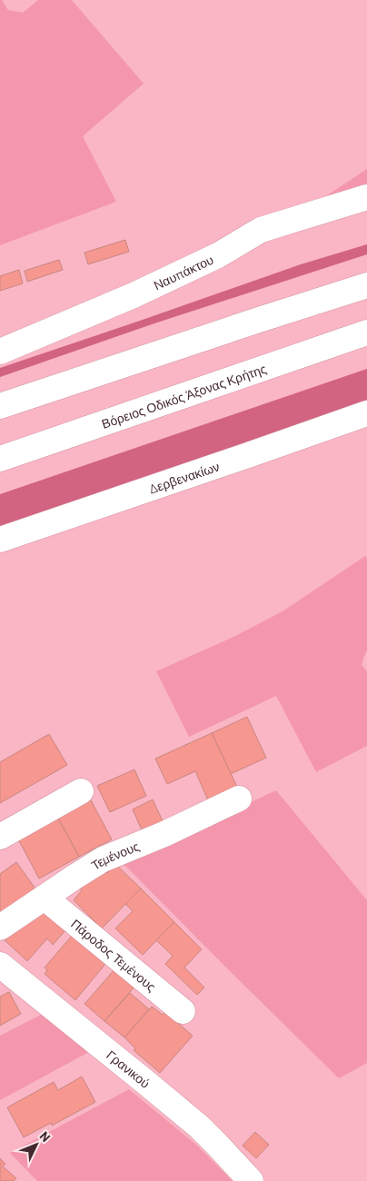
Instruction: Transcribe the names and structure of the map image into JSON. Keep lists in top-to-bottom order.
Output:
{
  "streets": {
    "main road": [
      "Ναυπάκτου",
      "Βόρειος Οδικός Άξονας Κρήτης",
      "Δερβενακίων",
      "Τεμένους",
      "Πάροδος Τεμένους",
      "Γρανικού"
    ]
  },
  "crossings": [
    ["Τεμένους", "Πάροδος Τεμένους"]
  ],
  "north": "top right"
}
